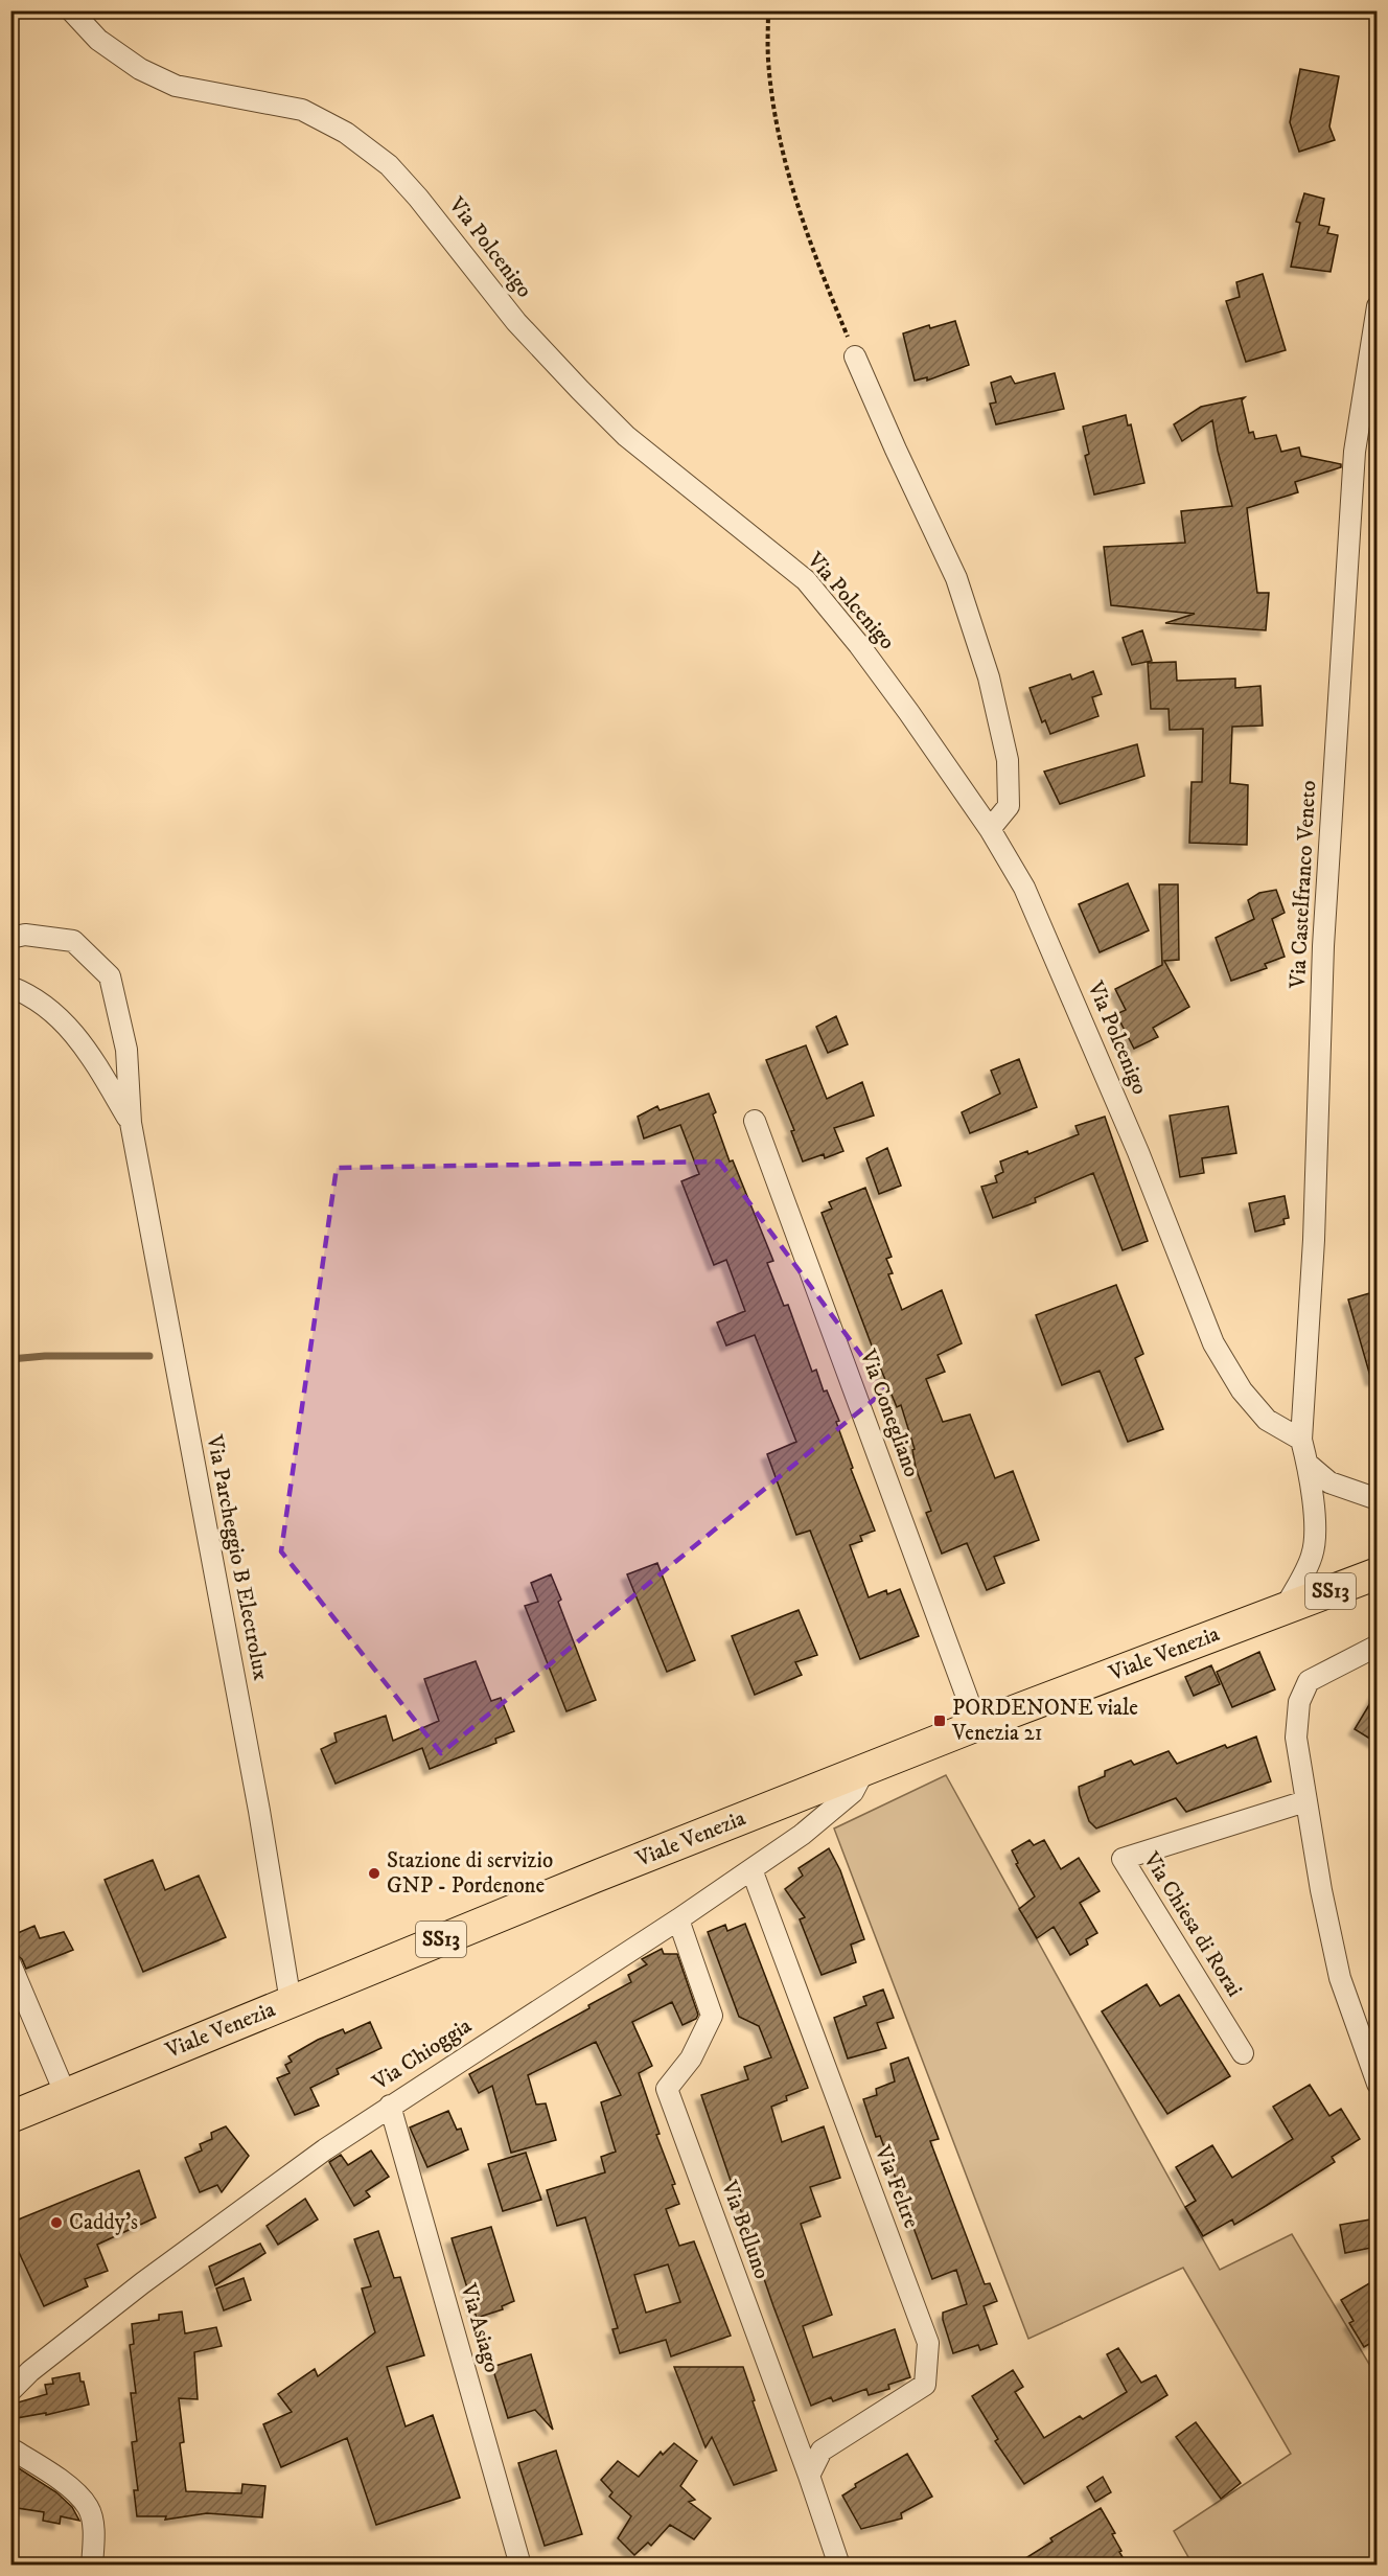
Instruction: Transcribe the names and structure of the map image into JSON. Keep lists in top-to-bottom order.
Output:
{
  "streets": {
    "main road": ["SS13", "Viale Venezia"],
    "street": [
      "Via Polcenigo",
      "Via Castelfranco Veneto",
      "Via Conegliano",
      "Via Parcheggio B Electrolux",
      "Via Chiesa di Rorai",
      "Via Chioggia",
      "Via Feltre",
      "Via Belluno",
      "Via Asiago"
    ]
  },
  "crossings": [
    ["Via Polcenigo", "Via Castelfranco Veneto"],
    ["Via Castelfranco Veneto", "Viale Venezia"],
    ["Via Conegliano", "Viale Venezia"],
    ["Via Parcheggio B Electrolux", "Viale Venezia"],
    ["Viale Venezia", "Via Chioggia"],
    ["Via Chioggia", "Via Feltre"],
    ["Via Chioggia", "Via Belluno"],
    ["Via Chioggia", "Via Asiago"],
    ["Via Feltre", "Via Belluno"]
  ],
  "places": {
    "transit": ["PORDENONE viale Venezia 21"],
    "other": ["Stazione di servizio GNP - Pordenone", "Caddy's"]
  }
}
